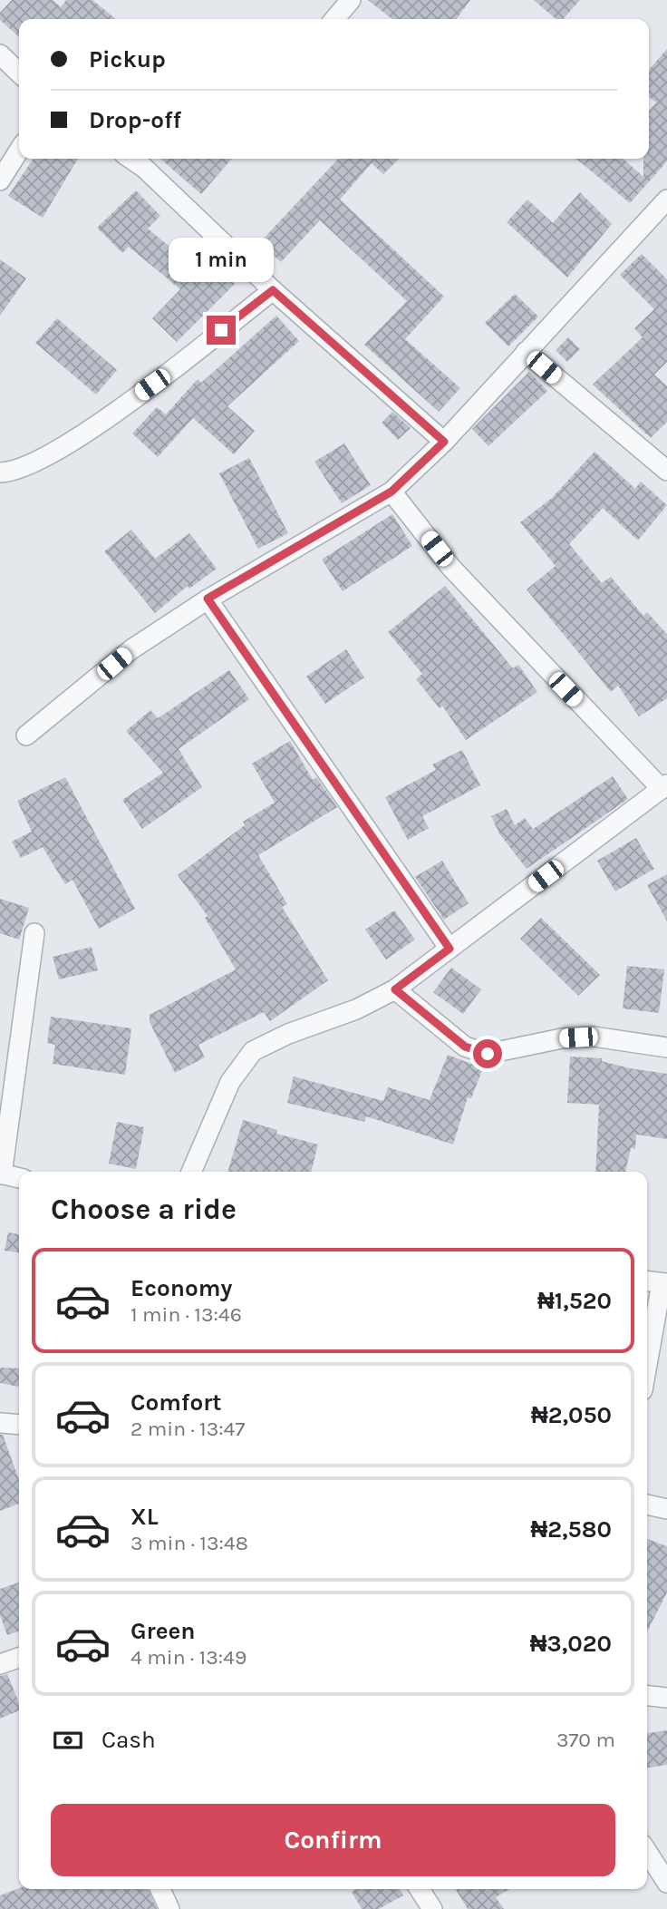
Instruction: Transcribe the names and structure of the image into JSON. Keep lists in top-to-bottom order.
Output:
{
  "page": {
    "banner": ["Pickup", "Drop-off"],
    "bubble": "1 min",
    "heading": "Choose a ride",
    "list": [
      {
        "name": "Economy",
        "note": "1 min · 13:46",
        "value": "₦1,520"
      },
      {
        "name": "Comfort",
        "note": "2 min · 13:47",
        "value": "₦2,050"
      },
      {
        "name": "XL",
        "note": "3 min · 13:48",
        "value": "₦2,580"
      },
      {
        "name": "Green",
        "note": "4 min · 13:49",
        "value": "₦3,020"
      }
    ],
    "pay": ["Cash", "370 m"],
    "buttons": "Confirm"
  }
}
